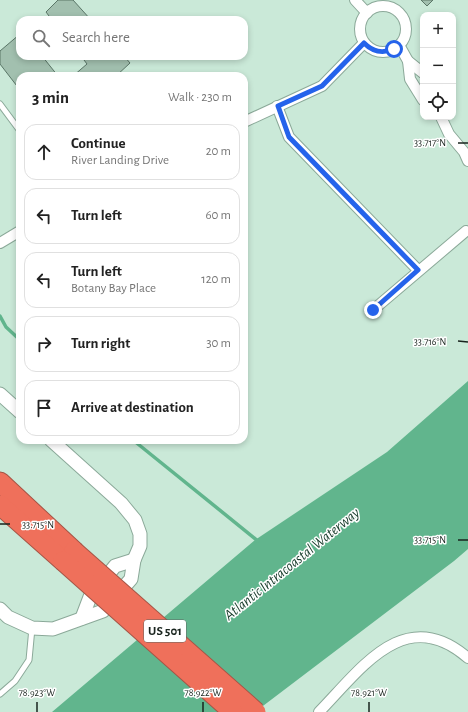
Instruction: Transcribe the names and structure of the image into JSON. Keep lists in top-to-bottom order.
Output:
{
  "streets": {
    "highway": ["US 501"]
  },
  "water": ["Atlantic Intracoastal Waterway"],
  "page": {
    "map_buttons": ["+", "−"],
    "search": "Search here",
    "heading": ["3 min", "Walk · 230 m"],
    "list": [
      ["Continue", "River Landing Drive", "20 m"],
      ["Turn left", "60 m"],
      ["Turn left", "Botany Bay Place", "120 m"],
      ["Turn right", "30 m"],
      "Arrive at destination"
    ]
  },
  "coordinates": [
    "33.717°N",
    "33.716°N",
    "33.715°N",
    "78.923°W",
    "78.922°W",
    "78.921°W"
  ]
}
